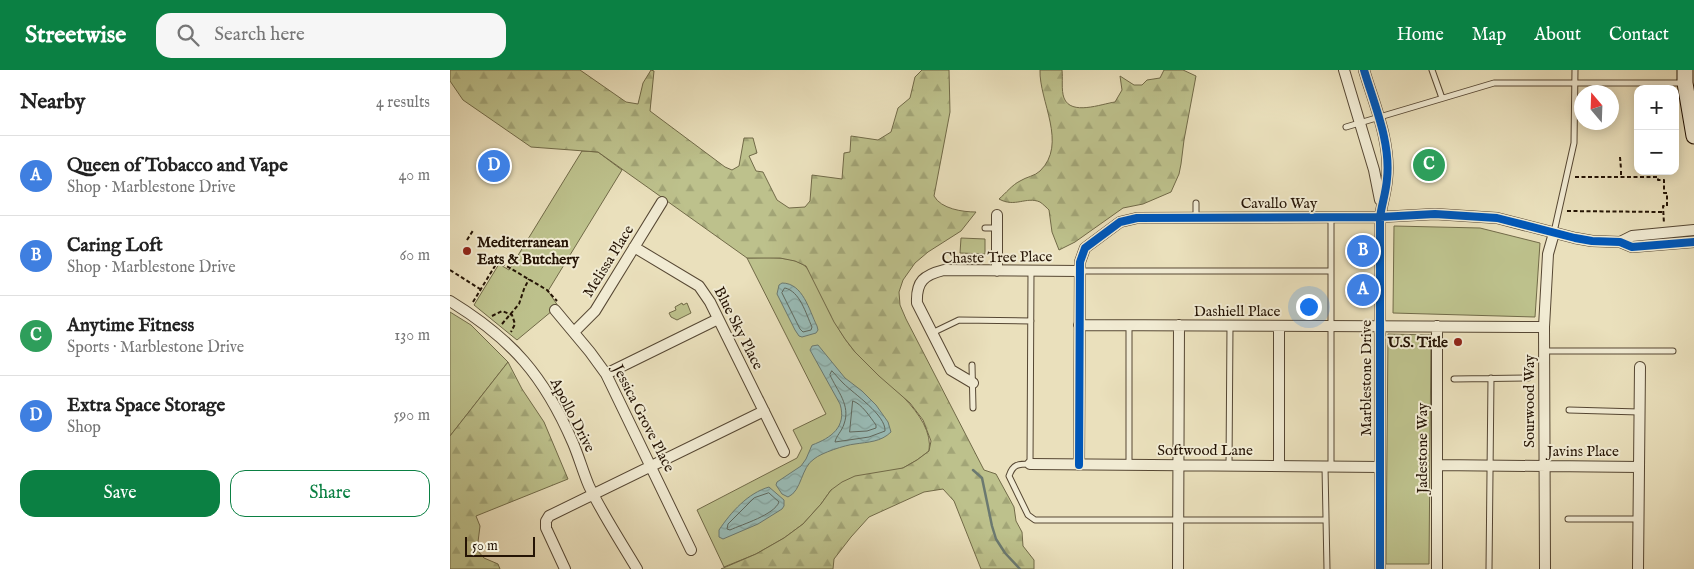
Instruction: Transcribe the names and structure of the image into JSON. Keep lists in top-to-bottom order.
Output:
{
  "streets": {
    "street": [
      "Cavallo Way",
      "Chaste Tree Place",
      "Melissa Place",
      "Dashiell Place",
      "Blue Sky Place",
      "Marblestone Drive",
      "Sourwood Way",
      "Apollo Drive",
      "Jessica Grove Place",
      "Jadestone Way",
      "Softwood Lane",
      "Javins Place"
    ]
  },
  "crossings": [
    ["Cavallo Way", "Chaste Tree Place"],
    ["Cavallo Way", "Dashiell Place"],
    ["Cavallo Way", "Marblestone Drive"],
    ["Cavallo Way", "Sourwood Way"],
    ["Cavallo Way", "Softwood Lane"],
    ["Melissa Place", "Blue Sky Place"],
    ["Melissa Place", "Jessica Grove Place"],
    ["Dashiell Place", "Marblestone Drive"],
    ["Dashiell Place", "Sourwood Way"],
    ["Dashiell Place", "Jadestone Way"],
    ["Marblestone Drive", "Softwood Lane"],
    ["Sourwood Way", "Javins Place"],
    ["Jadestone Way", "Javins Place"]
  ],
  "places": ["Mediterranean Eats & Butchery", "U.S. Title"],
  "scale_bar": "50 m",
  "north": "top",
  "page": {
    "header": "Streetwise",
    "search": "Search here",
    "nav": [
      "Home",
      "Map",
      "About",
      "Contact"
    ],
    "heading": ["Nearby", "4 results"],
    "map_buttons": ["+", "−"],
    "list": [
      {
        "mark": "A",
        "name": "Queen of Tobacco and Vape",
        "note": "Shop · Marblestone Drive",
        "value": "40 m"
      },
      {
        "mark": "B",
        "name": "Caring Loft",
        "note": "Shop · Marblestone Drive",
        "value": "60 m"
      },
      {
        "mark": "C",
        "name": "Anytime Fitness",
        "note": "Sports · Marblestone Drive",
        "value": "130 m"
      },
      {
        "mark": "D",
        "name": "Extra Space Storage",
        "note": "Shop",
        "value": "590 m"
      }
    ],
    "pins": [
      "C",
      "D",
      "B",
      "A"
    ],
    "buttons": ["Save", "Share"],
    "scale": "50 m"
  }
}
